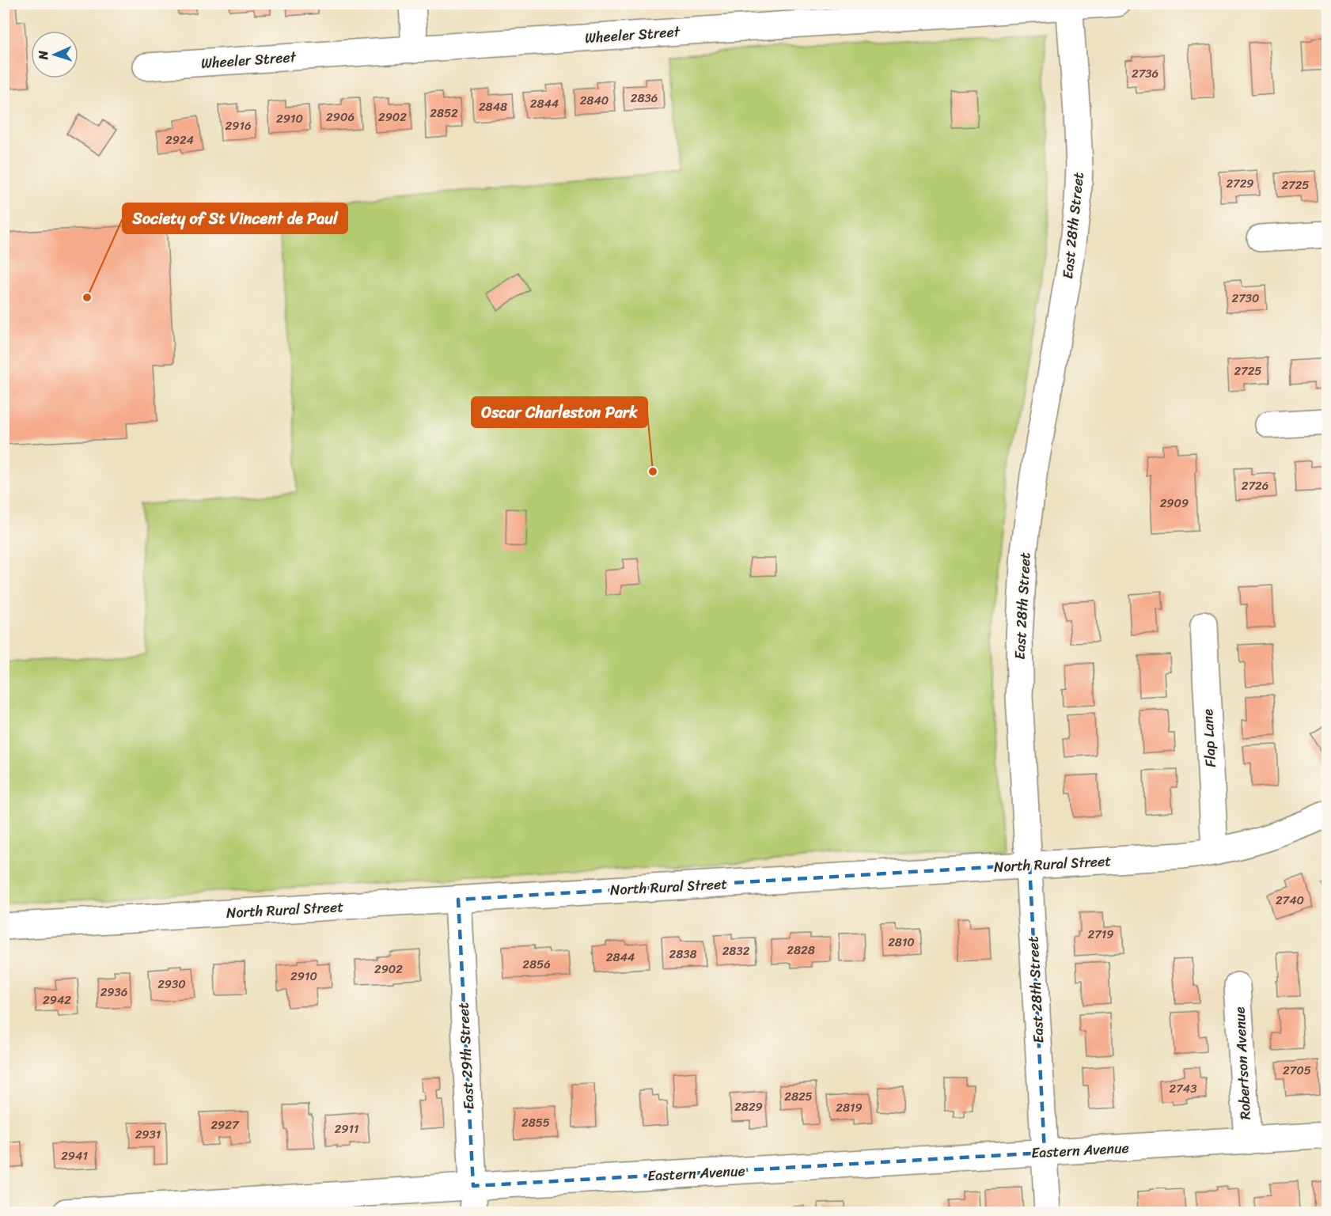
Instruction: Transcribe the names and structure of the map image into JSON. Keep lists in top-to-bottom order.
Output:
{
  "streets": {
    "street": [
      "Wheeler Street",
      "East 28th Street",
      "Flap Lane",
      "North Rural Street",
      "East 29th Street",
      "Robertson Avenue",
      "Eastern Avenue"
    ]
  },
  "crossings": [
    ["Wheeler Street", "East 28th Street"],
    ["East 28th Street", "North Rural Street"],
    ["East 28th Street", "Eastern Avenue"],
    ["Flap Lane", "North Rural Street"],
    ["North Rural Street", "East 29th Street"],
    ["East 29th Street", "Eastern Avenue"],
    ["Robertson Avenue", "Eastern Avenue"]
  ],
  "places": ["Society of St Vincent de Paul", "Oscar Charleston Park"],
  "house_numbers": [
    "2736",
    "2836",
    "2840",
    "2844",
    "2848",
    "2852",
    "2906",
    "2902",
    "2910",
    "2916",
    "2924",
    "2729",
    "2725",
    "2730",
    "2725",
    "2726",
    "2909",
    "2740",
    "2719",
    "2810",
    "2828",
    "2832",
    "2838",
    "2844",
    "2856",
    "2902",
    "2910",
    "2930",
    "2936",
    "2942",
    "2705",
    "2743",
    "2825",
    "2829",
    "2819",
    "2855",
    "2927",
    "2911",
    "2931",
    "2941"
  ],
  "north": "left"
}
